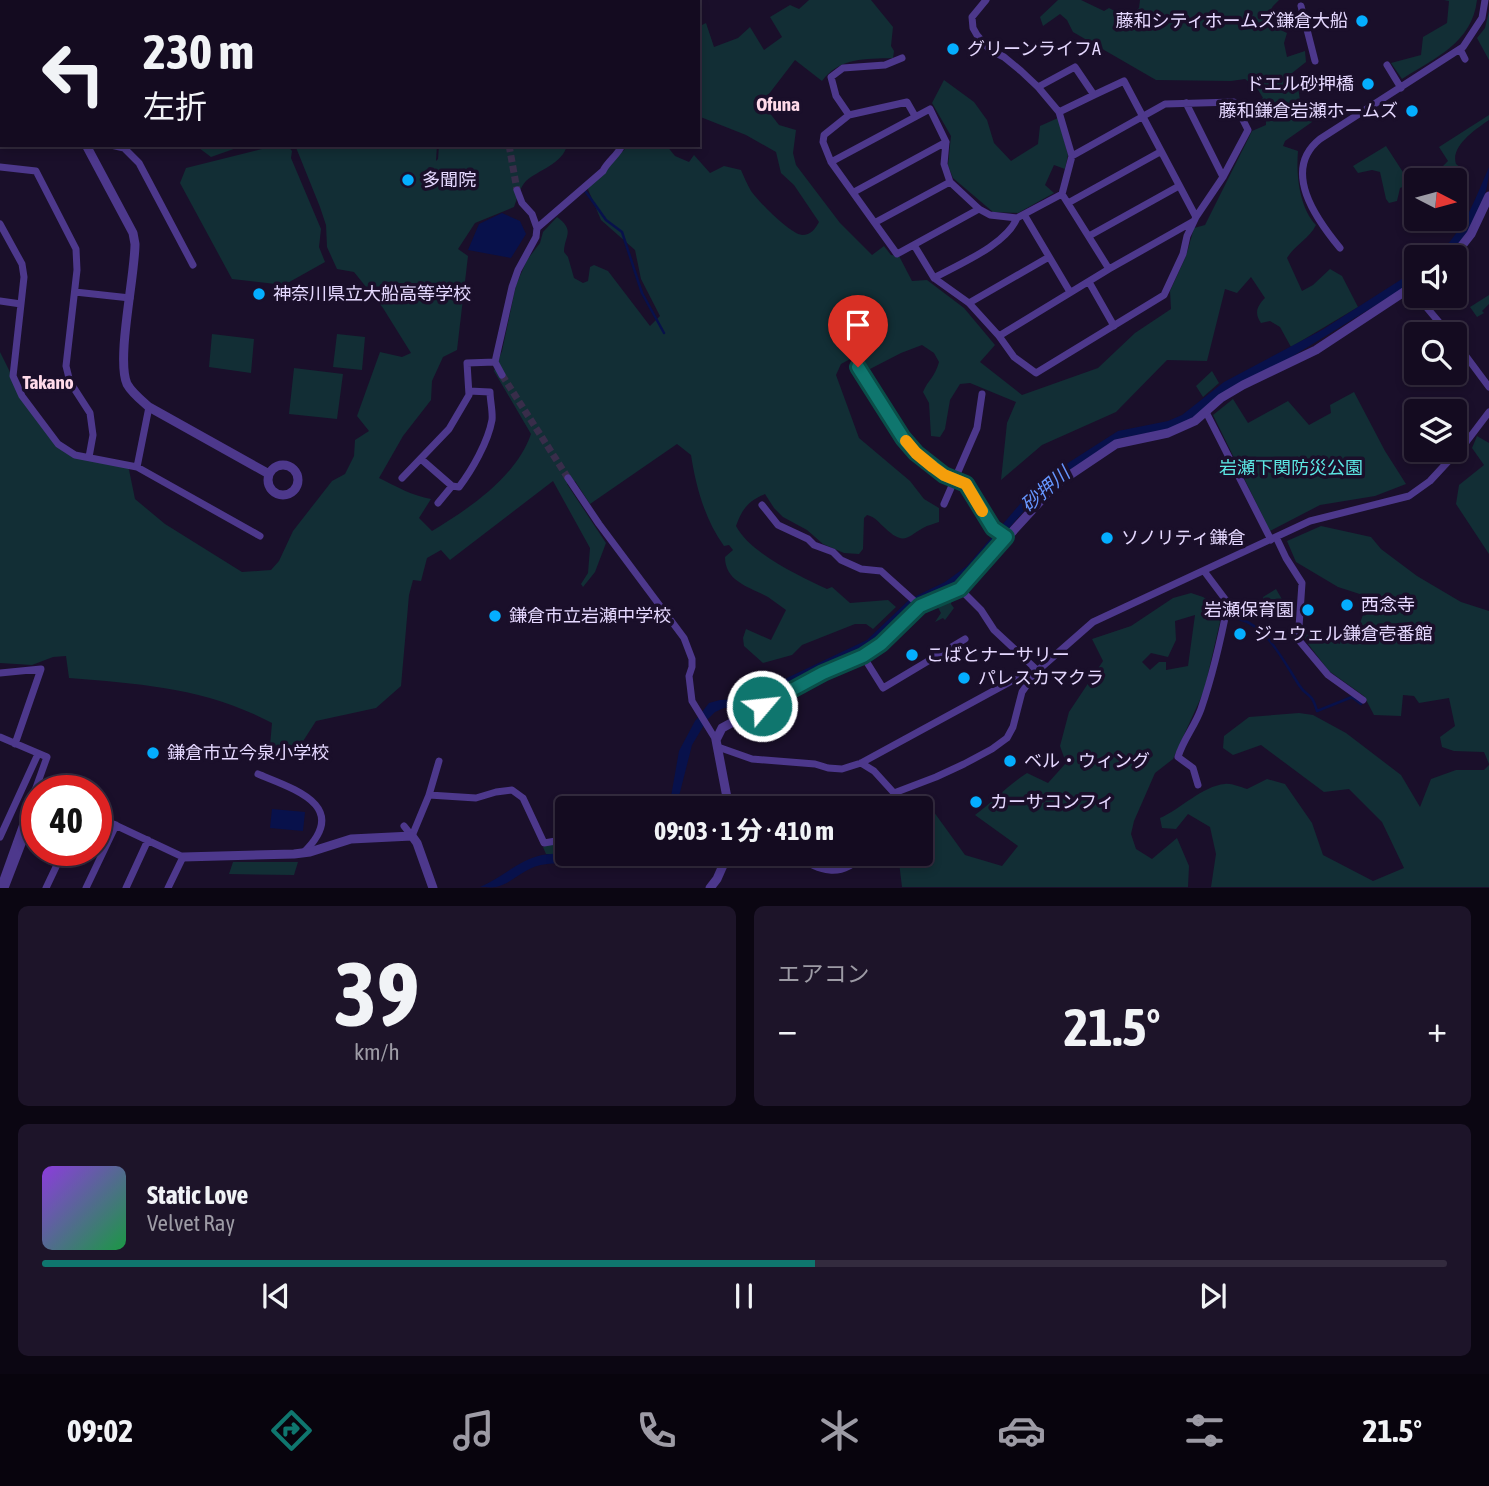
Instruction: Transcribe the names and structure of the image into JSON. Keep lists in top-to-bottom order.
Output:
{
  "districts": ["Ofuna", "Takano"],
  "water": ["砂押川"],
  "parks": ["岩瀬下関防災公園"],
  "places": [
    "藤和シティホームズ鎌倉大船",
    "グリーンライフA",
    "ドエル砂押橋",
    "藤和鎌倉岩瀬ホームズ",
    "多聞院",
    "神奈川県立大船高等学校",
    "ソノリティ鎌倉",
    "西念寺",
    "岩瀬保育園",
    "鎌倉市立岩瀬中学校",
    "ジュウェル鎌倉壱番館",
    "こばとナーサリー",
    "パレスカマクラ",
    "鎌倉市立今泉小学校",
    "ベル・ウィング",
    "カーサコンフィ"
  ],
  "north": "right",
  "page": {
    "turn": ["230 m", "左折"],
    "limit": "40",
    "trip": "09:03 · 1 分 · 410 m",
    "tile": [
      ["39", "km/h"],
      "エアコン"
    ],
    "heat": ["−", "21.5°", "+"],
    "song": ["Static Love", "Velvet Ray"],
    "tabs": ["09:02", "21.5°"]
  }
}
